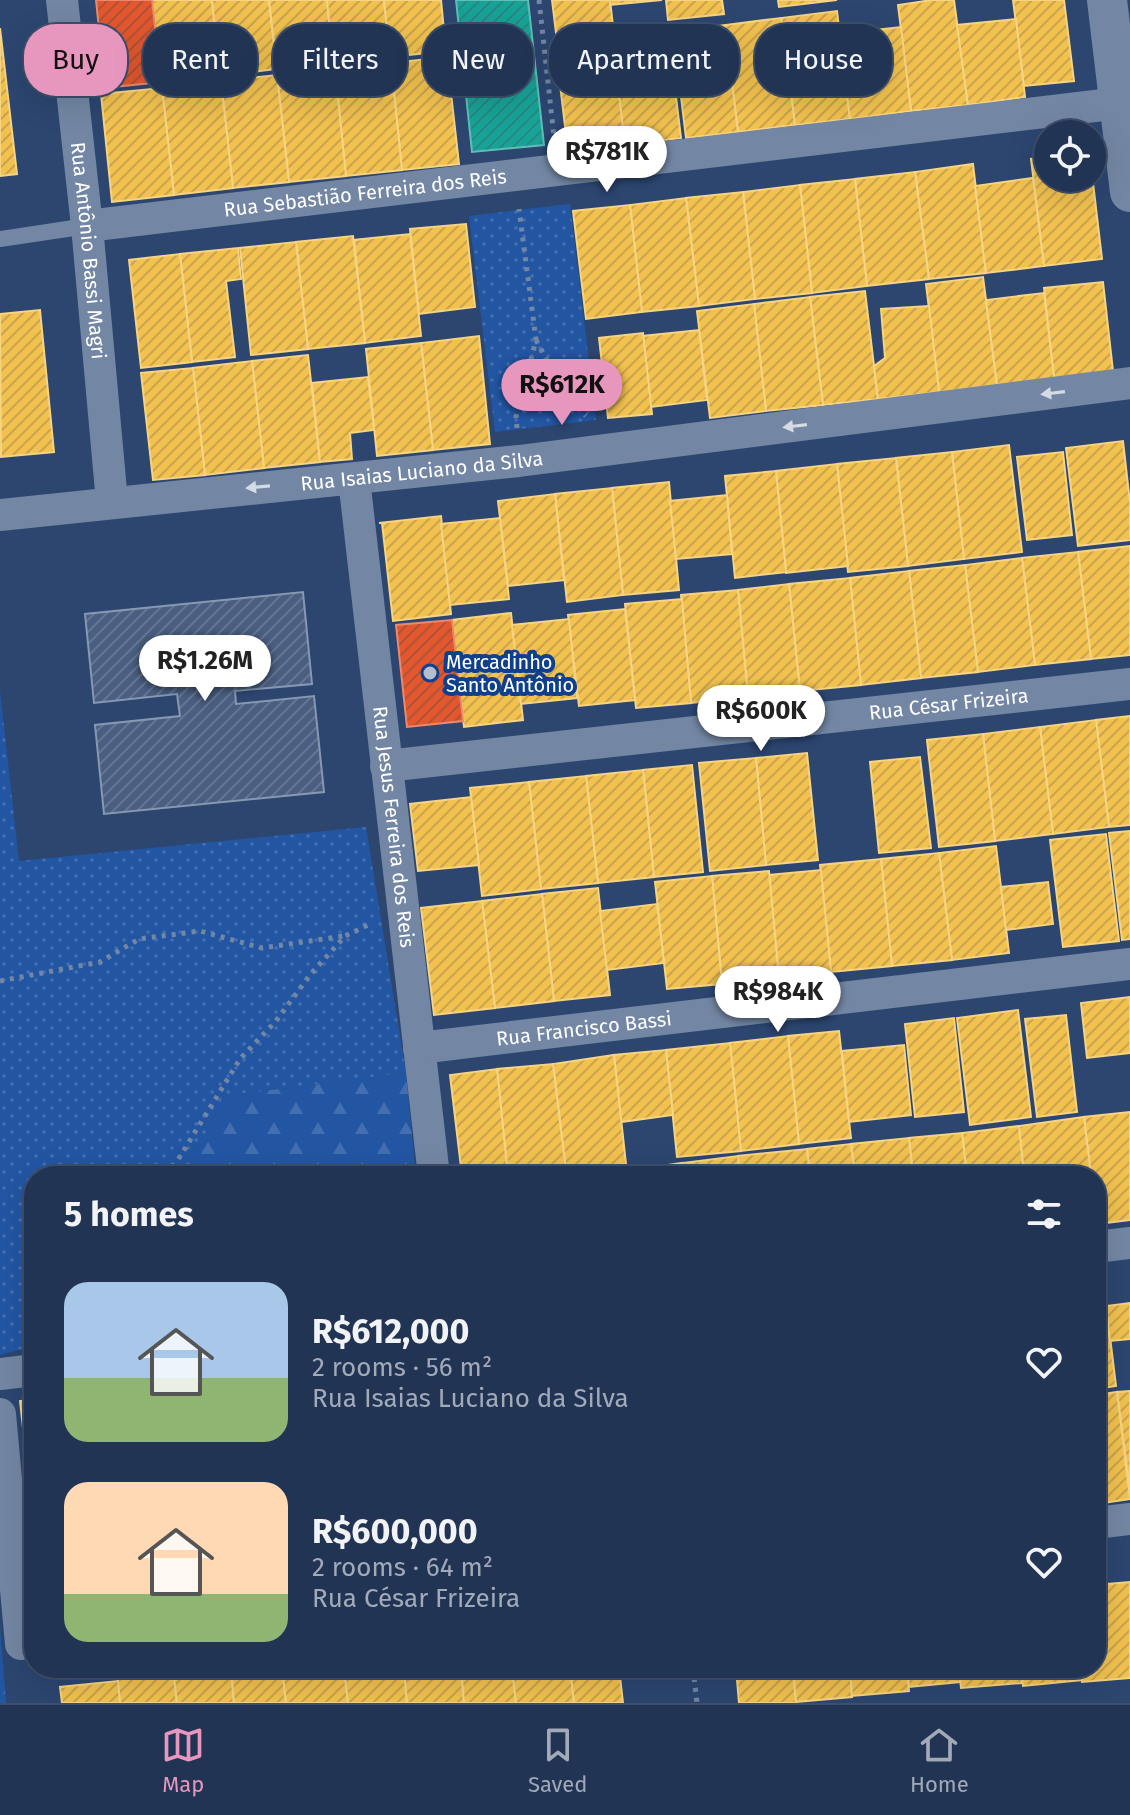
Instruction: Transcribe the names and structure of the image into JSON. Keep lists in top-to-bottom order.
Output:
{
  "streets": {
    "street": [
      "Rua Sebastião Ferreira dos Reis",
      "Rua Antônio Bassi Magri",
      "Rua Isaias Luciano da Silva",
      "Rua César Frizeira",
      "Rua Jesus Ferreira dos Reis",
      "Rua Francisco Bassi"
    ]
  },
  "crossings": [
    ["Rua Sebastião Ferreira dos Reis", "Rua Antônio Bassi Magri"],
    ["Rua Antônio Bassi Magri", "Rua Isaias Luciano da Silva"],
    ["Rua Isaias Luciano da Silva", "Rua Jesus Ferreira dos Reis"],
    ["Rua César Frizeira", "Rua Jesus Ferreira dos Reis"],
    ["Rua Jesus Ferreira dos Reis", "Rua Francisco Bassi"]
  ],
  "one_way": ["Rua Isaias Luciano da Silva"],
  "places": ["Mercadinho Santo Antônio"],
  "page": {
    "chip": [
      "Buy",
      "Rent",
      "Filters",
      "New",
      "Apartment",
      "House"
    ],
    "price": [
      "R$781K",
      "R$612K",
      "R$1.26M",
      "R$600K",
      "R$984K"
    ],
    "heading": "5 homes",
    "list": [
      {
        "name": "R$612,000",
        "note": "2 rooms · 56 m² · Rua Isaias Luciano da Silva"
      },
      {
        "name": "R$600,000",
        "note": "2 rooms · 64 m² · Rua César Frizeira"
      }
    ],
    "tabs": ["Map", "Saved", "Home"]
  }
}
